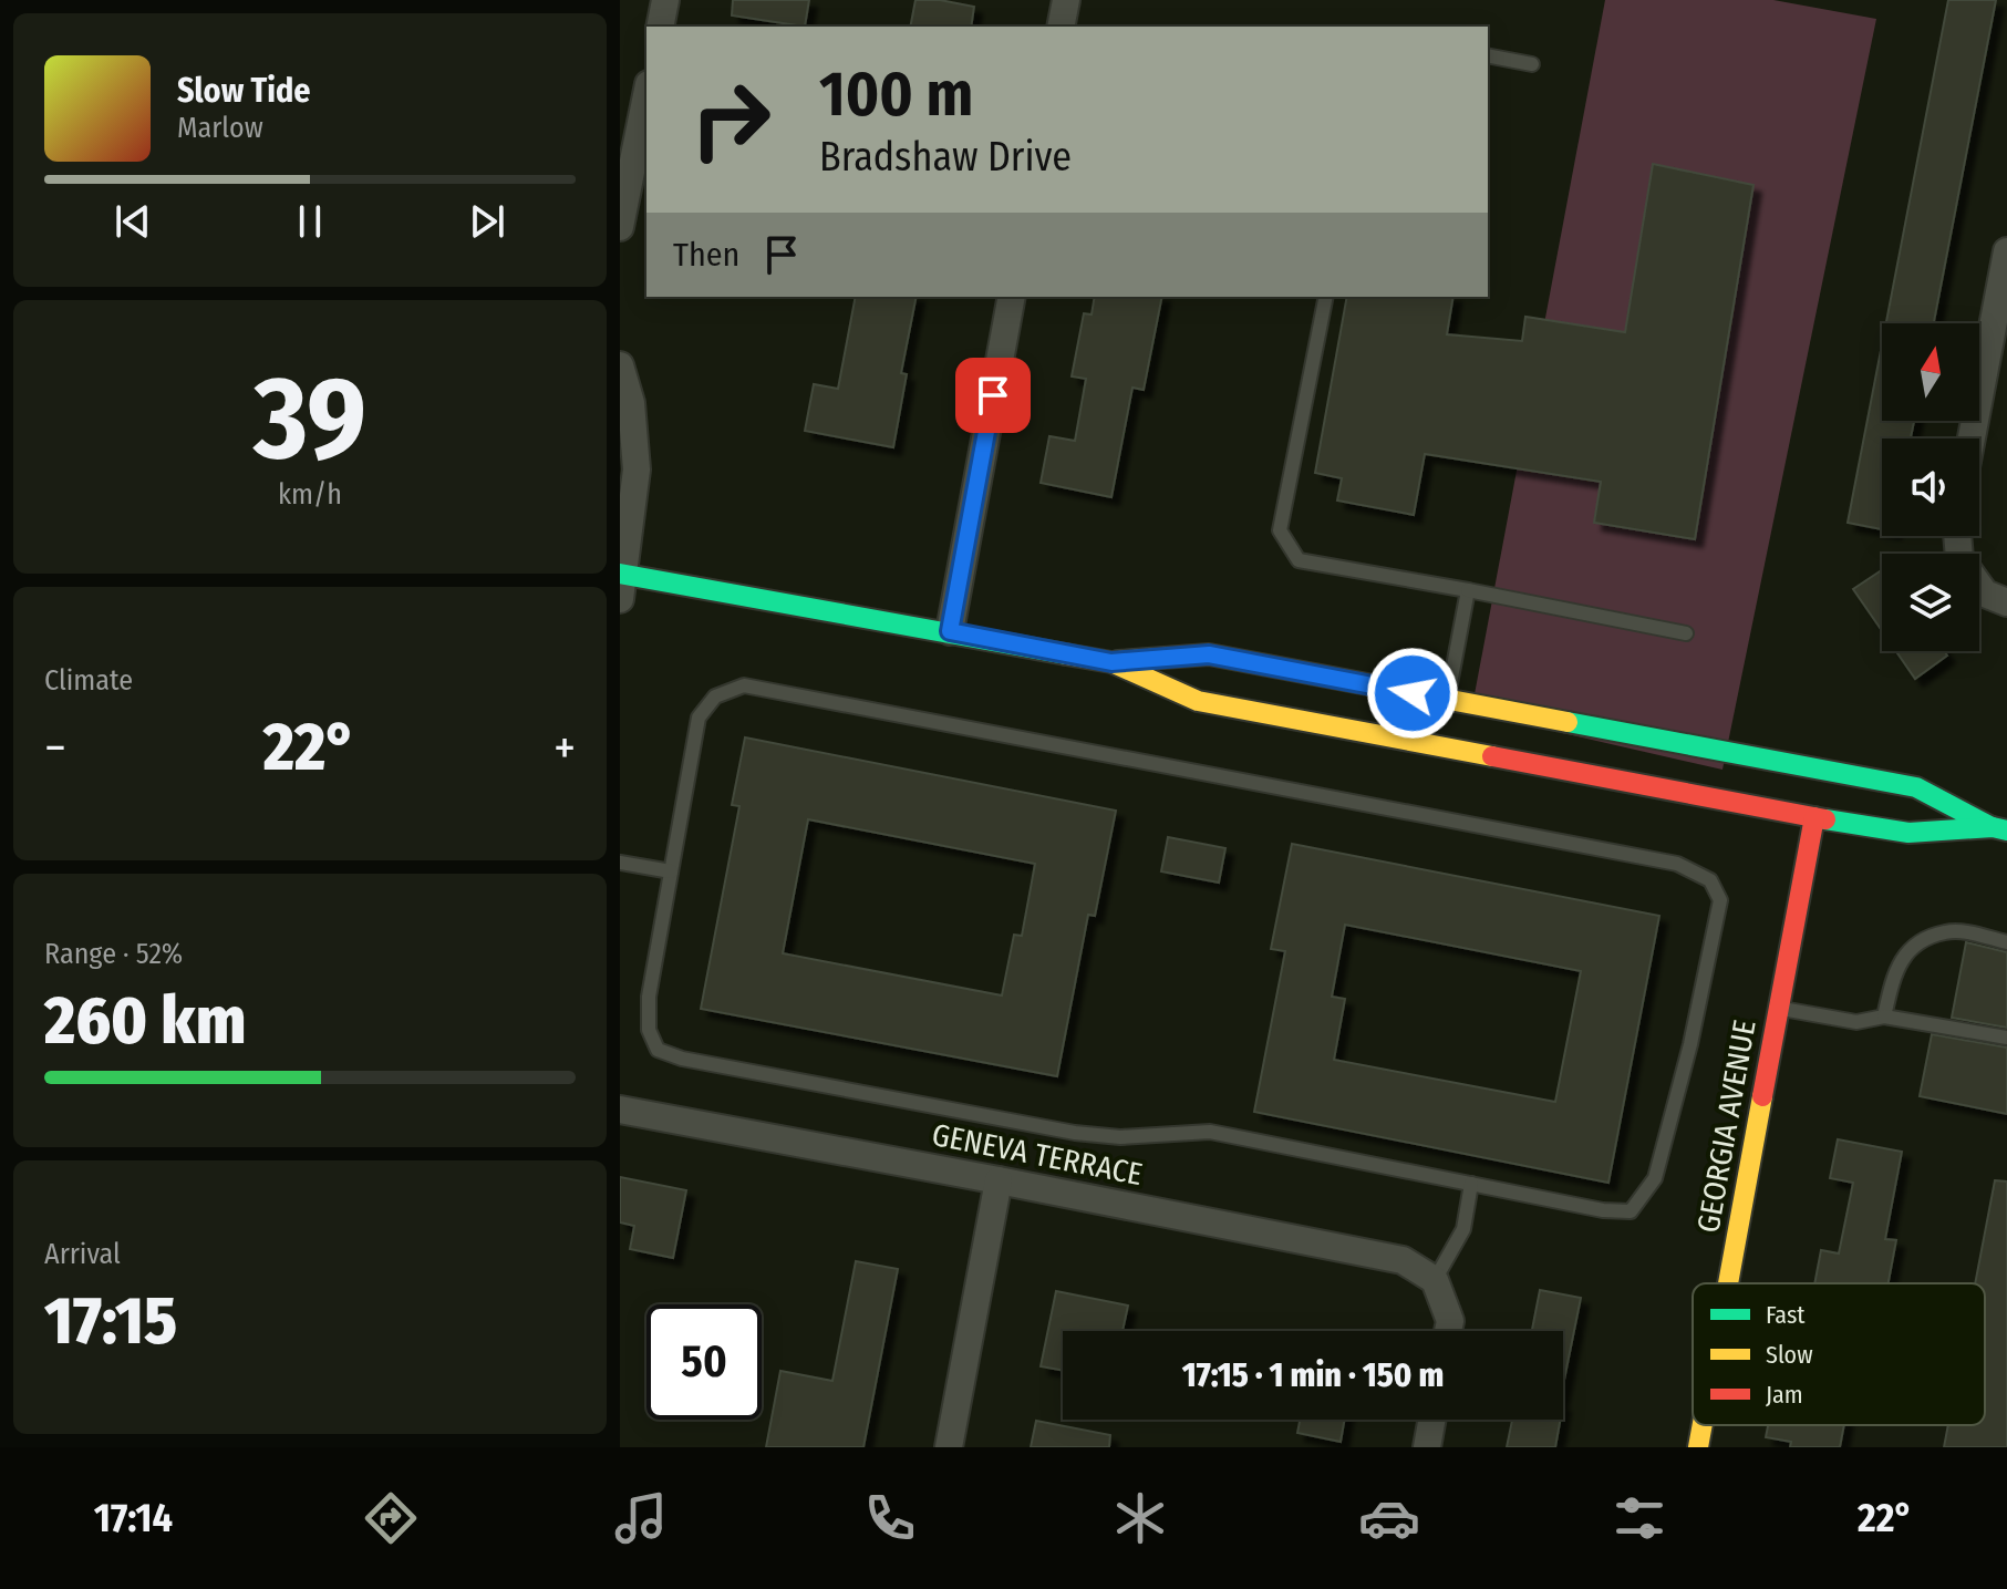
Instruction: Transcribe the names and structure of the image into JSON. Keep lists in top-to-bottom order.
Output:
{
  "streets": {
    "main road": ["GEORGIA AVENUE"],
    "street": ["GENEVA TERRACE"]
  },
  "legend": ["Fast", "Slow", "Jam"],
  "north": "top",
  "page": {
    "turn": ["100 m", "Bradshaw Drive"],
    "song": ["Slow Tide", "Marlow"],
    "then": "Then",
    "tile": [
      ["39", "km/h"],
      "Climate",
      ["Range · 52%", "260 km"],
      ["Arrival", "17:15"]
    ],
    "heat": ["−", "22°", "+"],
    "limit": "50",
    "trip": "17:15 · 1 min · 150 m",
    "tabs": ["17:14", "22°"]
  }
}
